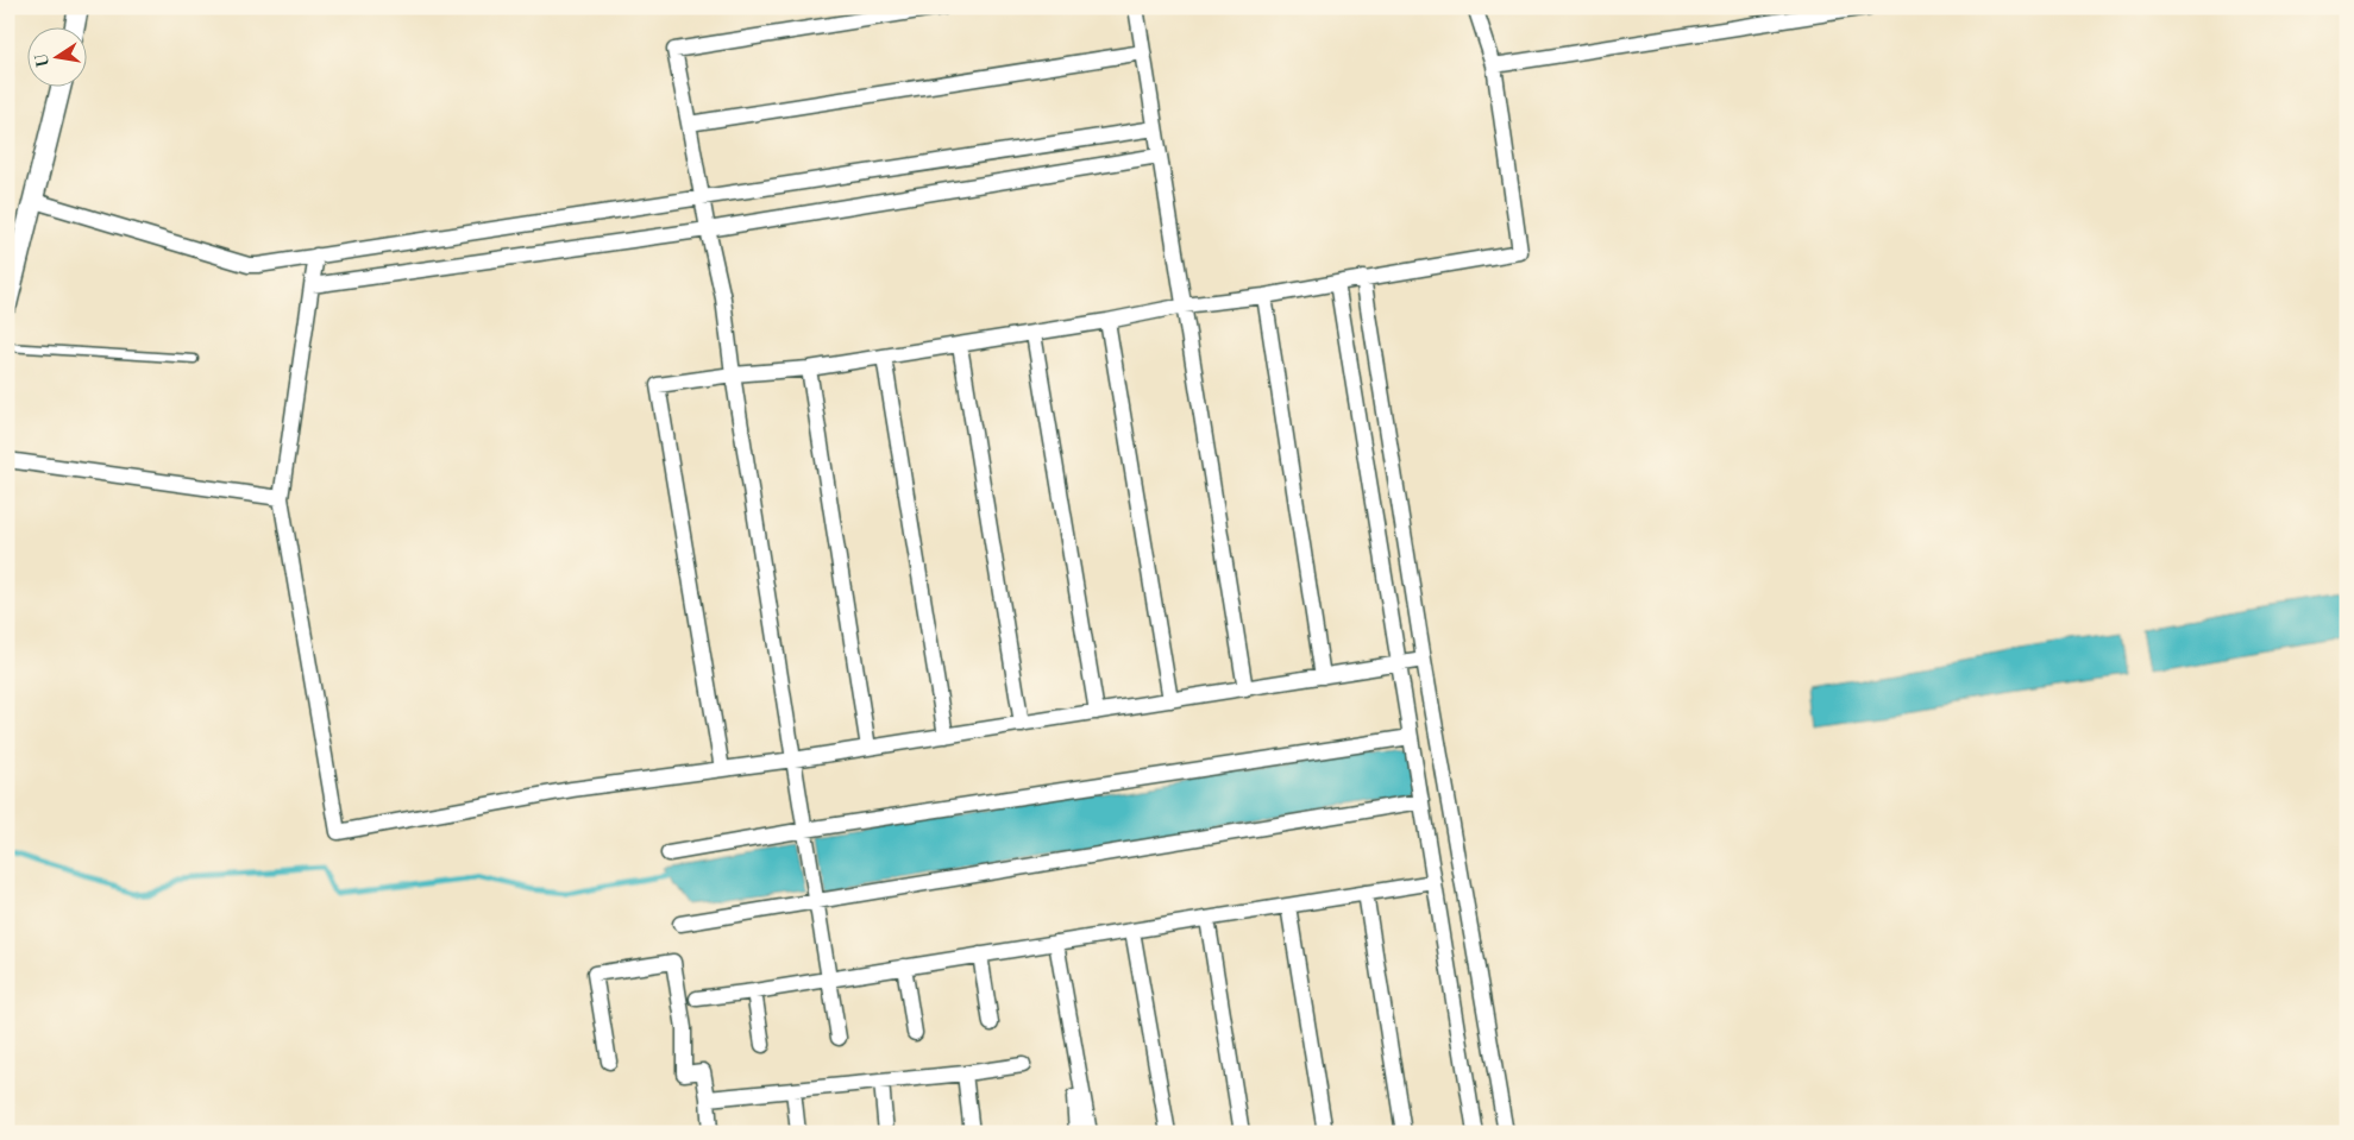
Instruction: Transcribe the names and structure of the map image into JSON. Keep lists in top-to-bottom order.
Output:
{
  "north": "left"
}
